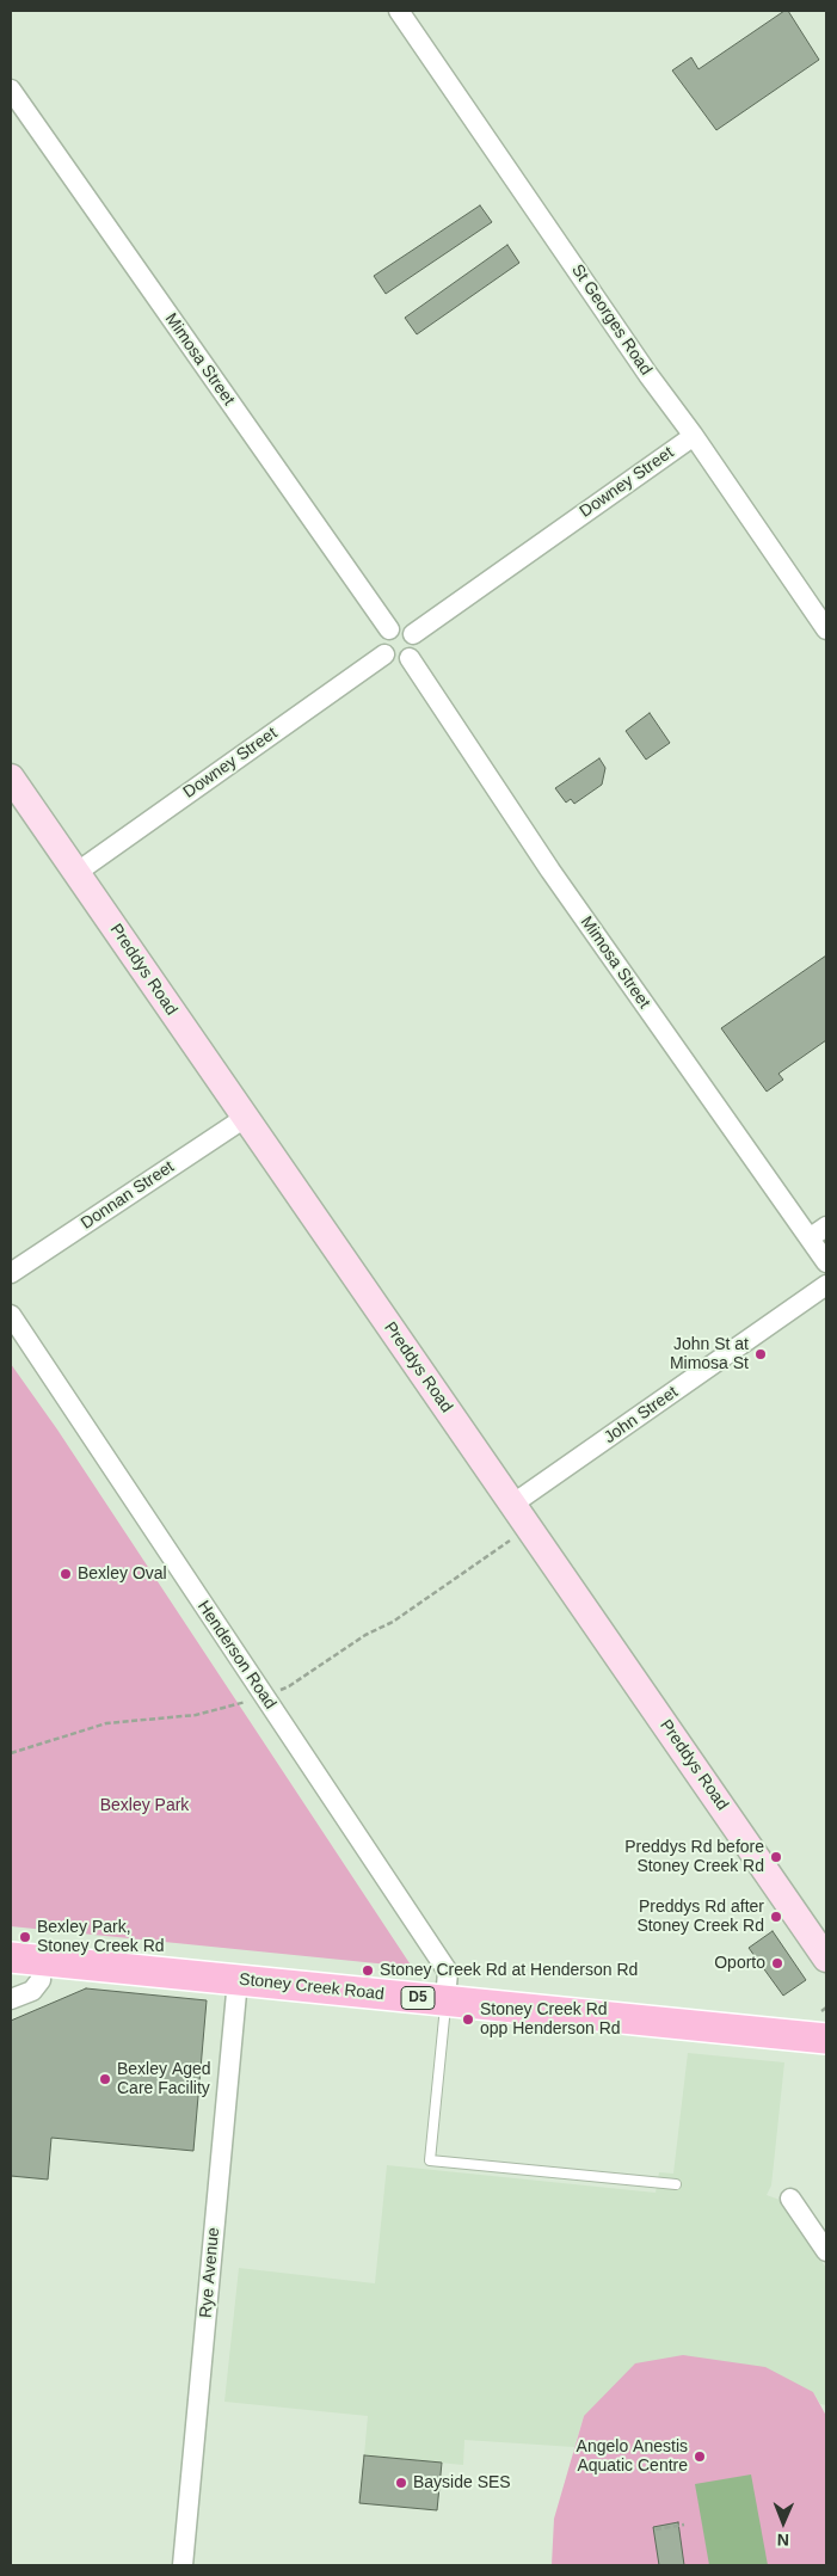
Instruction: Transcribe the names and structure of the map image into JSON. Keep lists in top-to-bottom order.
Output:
{
  "streets": {
    "main road": ["Preddys Road", "Stoney Creek Road", "D5"],
    "street": [
      "St Georges Road",
      "Mimosa Street",
      "Downey Street",
      "Donnan Street",
      "John Street",
      "Henderson Road",
      "Rye Avenue"
    ]
  },
  "crossings": [
    ["St Georges Road", "Downey Street"],
    ["Mimosa Street", "Downey Street"],
    ["Downey Street", "Preddys Road"],
    ["Preddys Road", "Donnan Street"],
    ["Preddys Road", "John Street"],
    ["Henderson Road", "Stoney Creek Road"],
    ["Stoney Creek Road", "Rye Avenue"]
  ],
  "parks": ["Bexley Park"],
  "places": [
    "John St at Mimosa St",
    "Bexley Oval",
    "Preddys Rd before Stoney Creek Rd",
    "Preddys Rd after Stoney Creek Rd",
    "Bexley Park, Stoney Creek Rd",
    "Oporto",
    "Stoney Creek Rd at Henderson Rd",
    "Stoney Creek Rd opp Henderson Rd",
    "Bexley Aged Care Facility",
    "Angelo Anestis Aquatic Centre",
    "Bayside SES"
  ],
  "north": "bottom"
}
